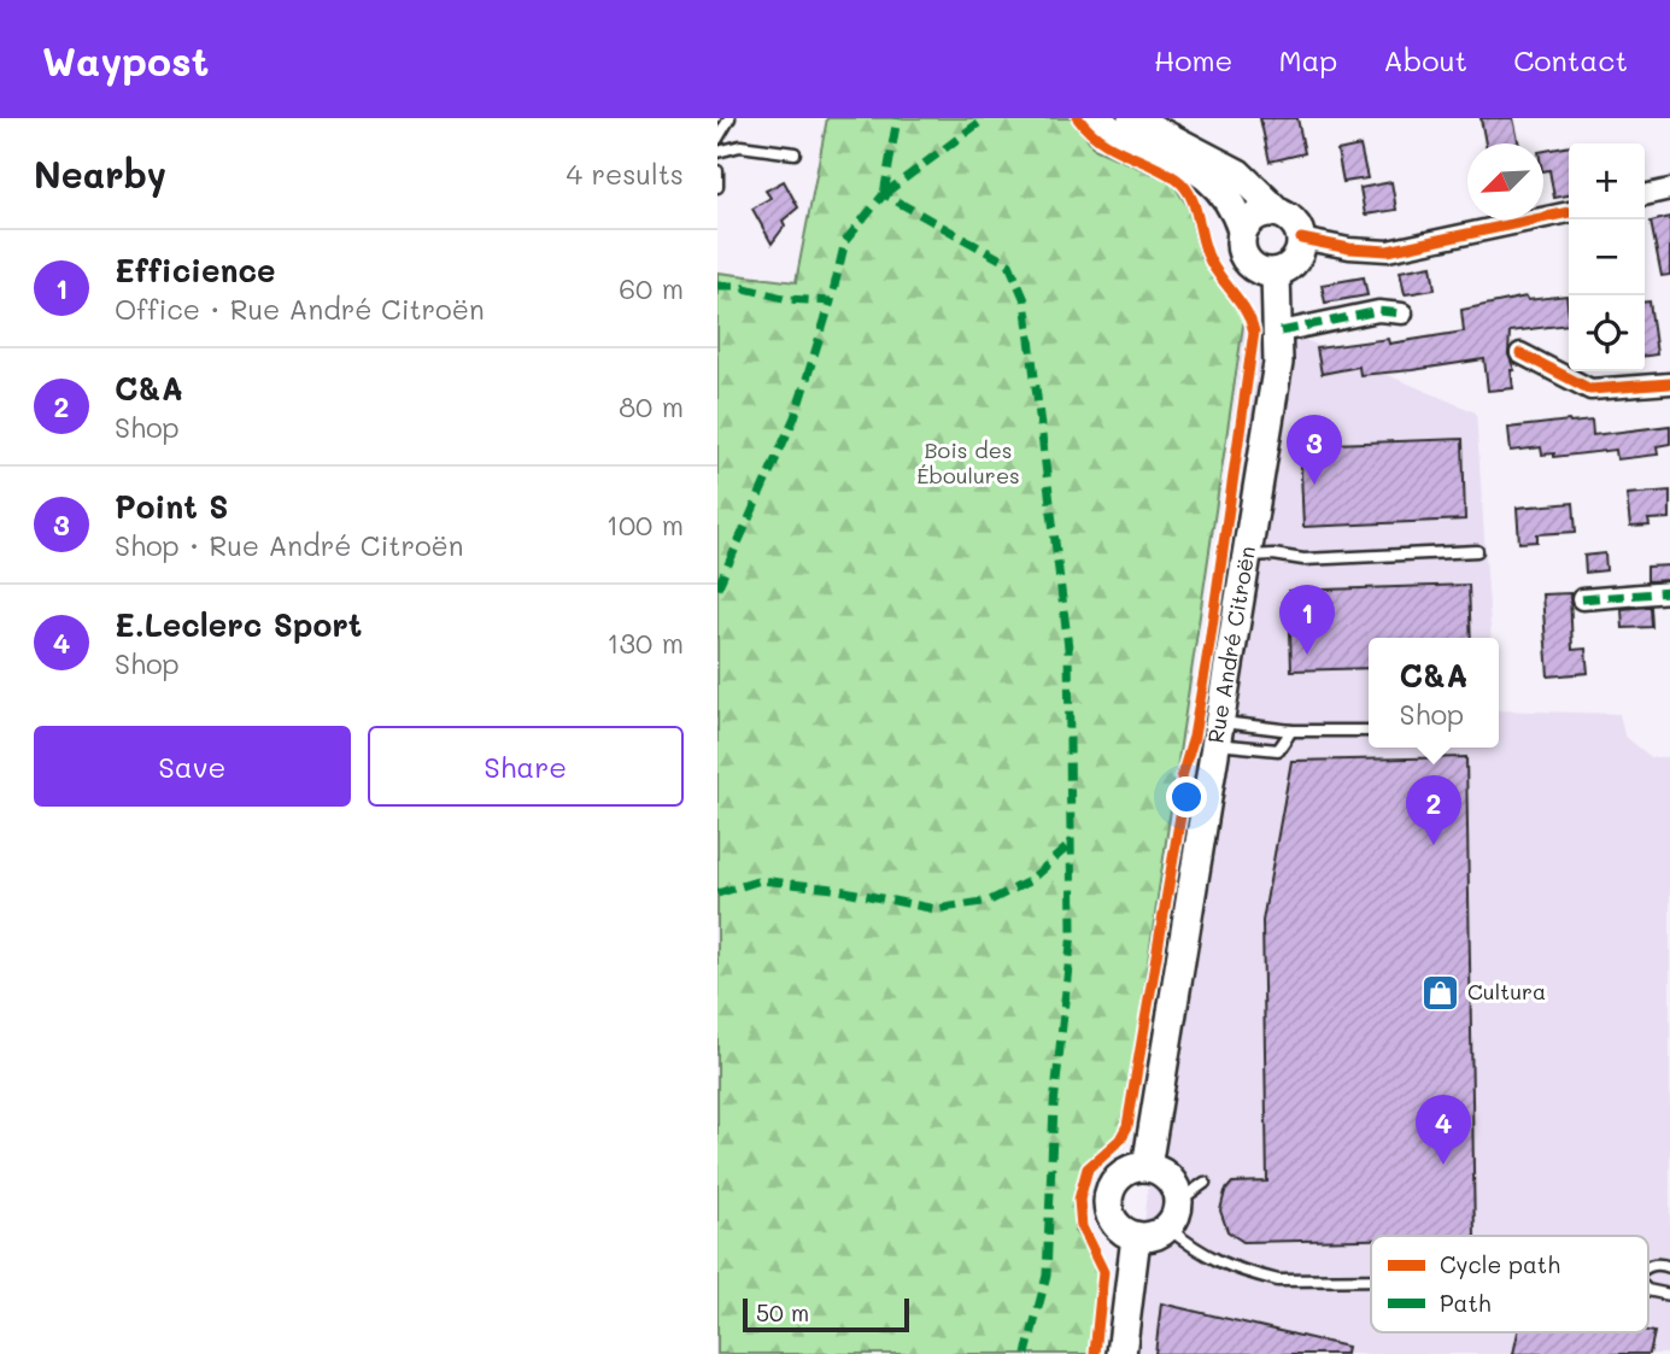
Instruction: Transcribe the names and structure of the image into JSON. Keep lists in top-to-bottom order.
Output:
{
  "streets": {
    "main road": ["Rue André Citroën"]
  },
  "parks": ["Bois des Éboulures"],
  "places": {
    "shop": ["Cultura"]
  },
  "legend": ["Cycle path", "Path"],
  "scale_bar": "50 m",
  "north": "bottom left",
  "page": {
    "header": "Waypost",
    "nav": [
      "Home",
      "Map",
      "About",
      "Contact"
    ],
    "heading": ["Nearby", "4 results"],
    "map_buttons": ["+", "−"],
    "list": [
      {
        "mark": "1",
        "name": "Efficience",
        "note": "Office · Rue André Citroën",
        "value": "60 m"
      },
      {
        "mark": "2",
        "name": "C&A",
        "note": "Shop",
        "value": "80 m"
      },
      {
        "mark": "3",
        "name": "Point S",
        "note": "Shop · Rue André Citroën",
        "value": "100 m"
      },
      {
        "mark": "4",
        "name": "E.Leclerc Sport",
        "note": "Shop",
        "value": "130 m"
      }
    ],
    "pins": [
      "3",
      "1",
      "2",
      "4"
    ],
    "popup": ["C&A", "Shop"],
    "buttons": ["Save", "Share"],
    "scale": "50 m"
  }
}
